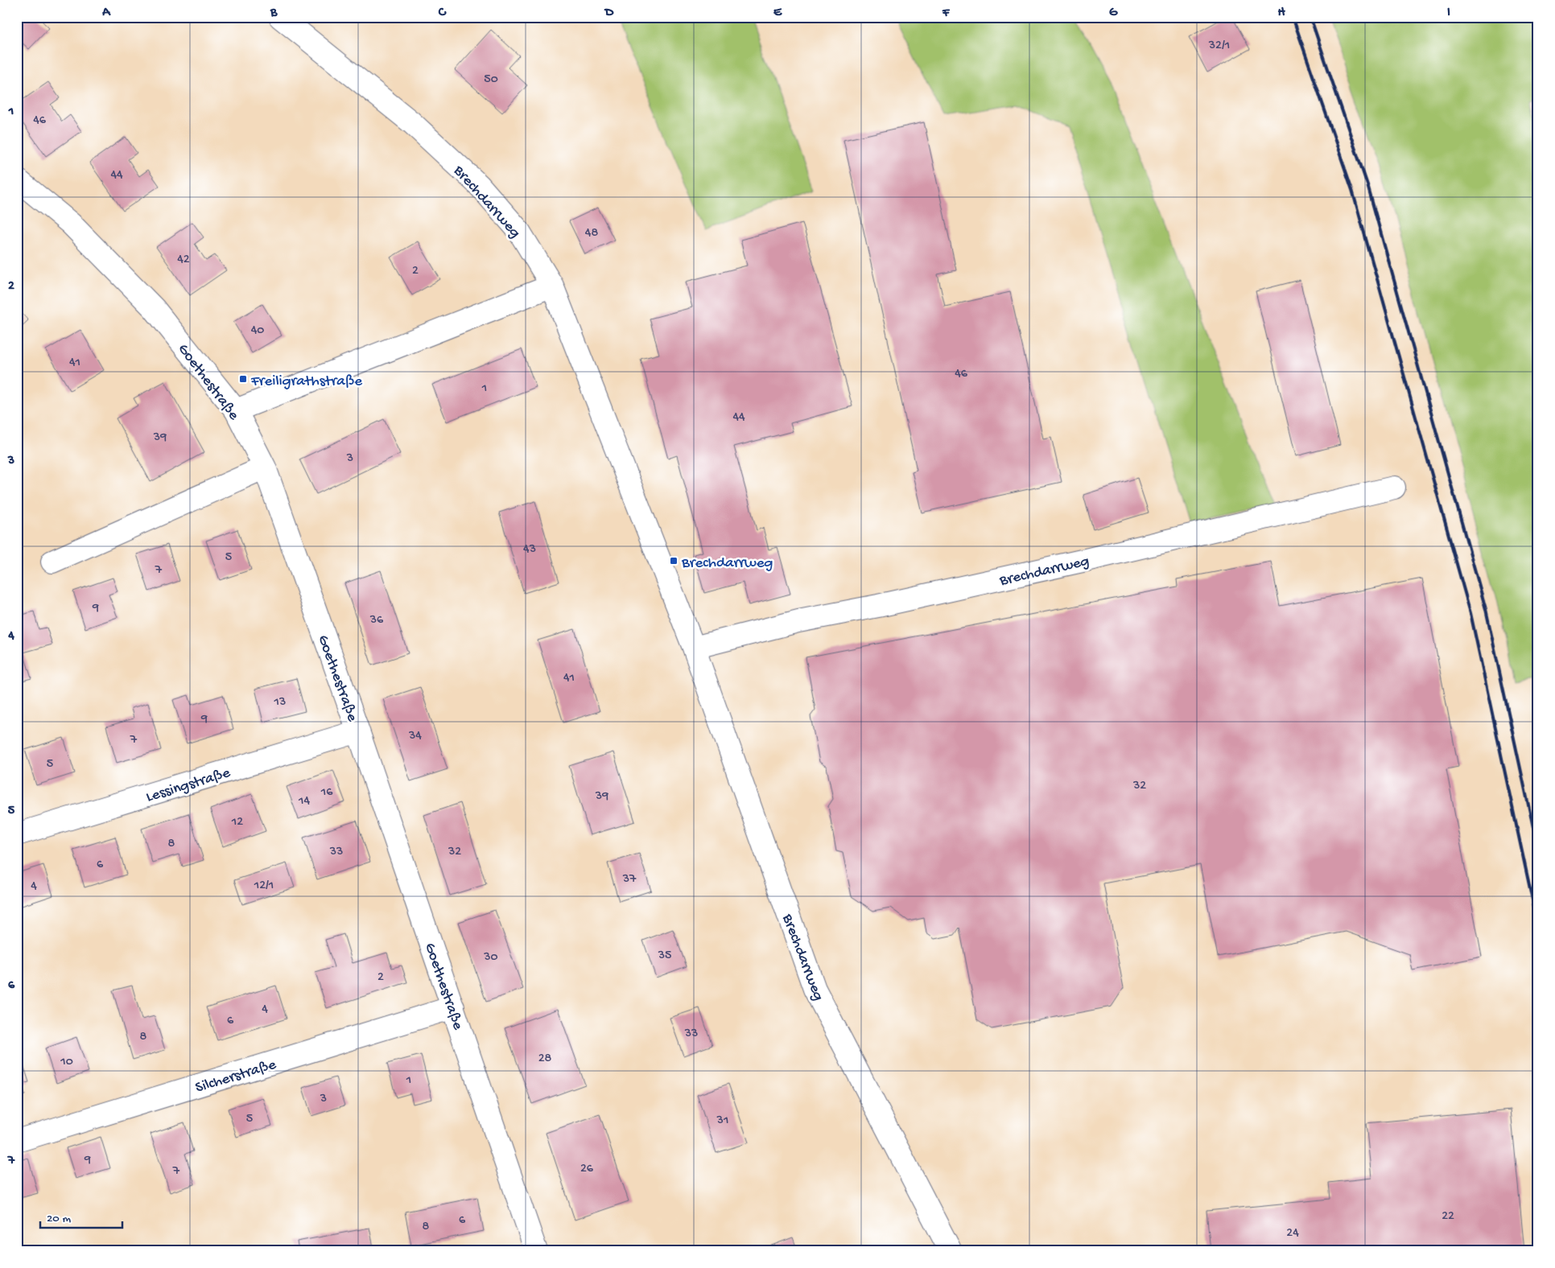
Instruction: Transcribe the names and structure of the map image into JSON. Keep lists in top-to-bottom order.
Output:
{
  "streets": {
    "street": [
      "Brechdarrweg",
      "Goethestraße",
      "Lessingstraße",
      "Silcherstraße"
    ]
  },
  "crossings": [
    ["Goethestraße", "Lessingstraße"],
    ["Goethestraße", "Silcherstraße"]
  ],
  "places": {
    "transit": ["Freiligrathstraße", "Brechdarrweg"]
  },
  "house_numbers": [
    "32/1",
    "50",
    "46",
    "44",
    "48",
    "42",
    "2",
    "40",
    "41",
    "46",
    "1",
    "44",
    "39",
    "3",
    "43",
    "5",
    "7",
    "9",
    "36",
    "41",
    "13",
    "9",
    "34",
    "7",
    "5",
    "32",
    "16",
    "39",
    "14",
    "12",
    "8",
    "33",
    "32",
    "6",
    "37",
    "12/1",
    "4",
    "35",
    "30",
    "2",
    "4",
    "6",
    "33",
    "8",
    "28",
    "10",
    "1",
    "3",
    "5",
    "31",
    "9",
    "26",
    "7",
    "22",
    "6",
    "8",
    "24"
  ],
  "scale_bar": "20 m",
  "grid": {
    "columns": [
      "A",
      "B",
      "C",
      "D",
      "E",
      "F",
      "G",
      "H",
      "I"
    ],
    "rows": [
      "1",
      "2",
      "3",
      "4",
      "5",
      "6",
      "7"
    ]
  }
}
